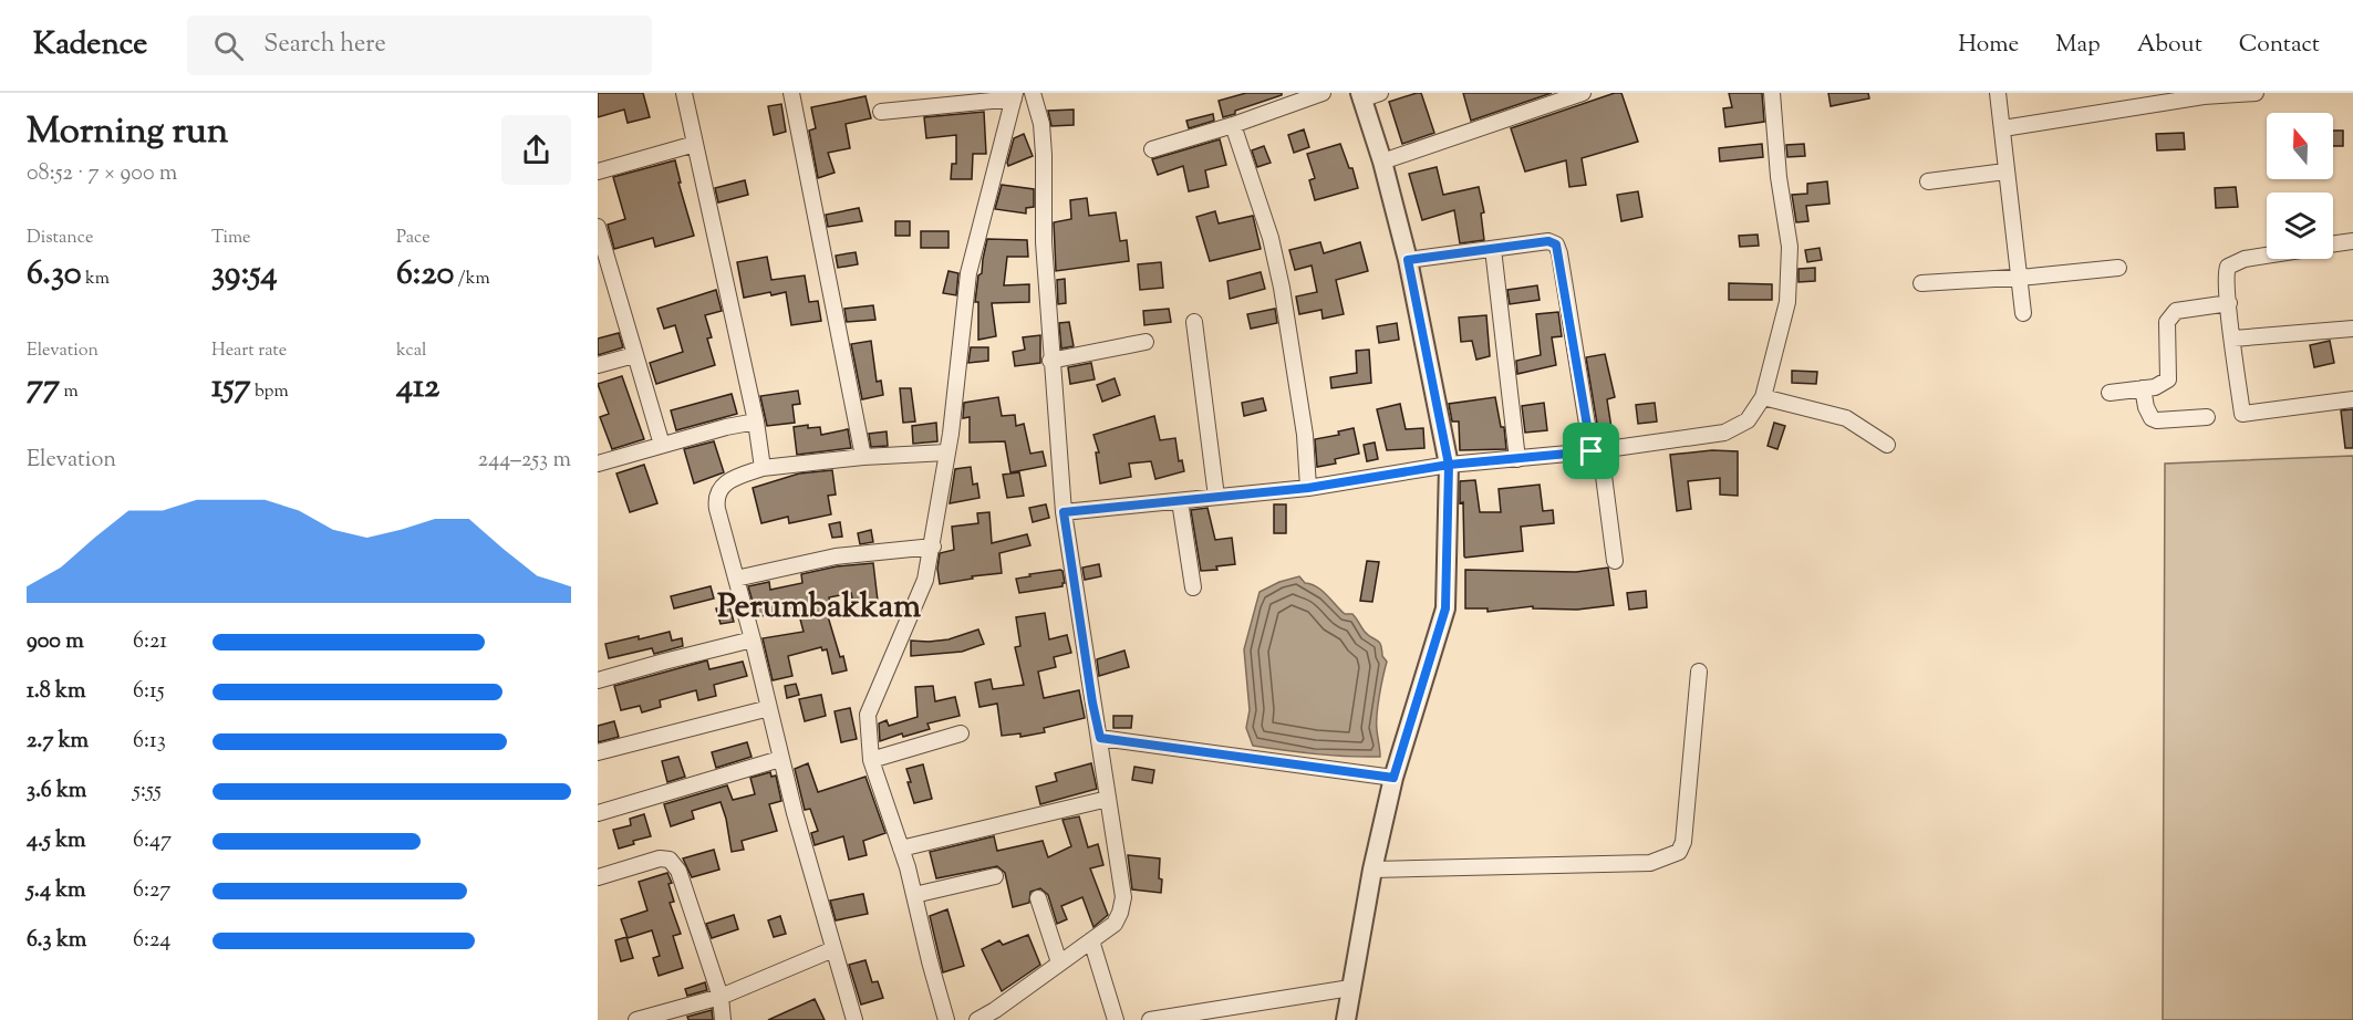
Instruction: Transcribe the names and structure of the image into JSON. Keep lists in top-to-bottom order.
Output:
{
  "districts": ["Perumbakkam"],
  "north": "top",
  "page": {
    "header": "Kadence",
    "search": "Search here",
    "nav": [
      "Home",
      "Map",
      "About",
      "Contact"
    ],
    "heading": ["Morning run", "08:52 · 7 × 900 m"],
    "stats": [
      ["Distance", "6.30 km"],
      ["Time", "39:54"],
      ["Pace", "6:20 /km"],
      ["Elevation", "77 m"],
      ["Heart rate", "157 bpm"],
      ["kcal", "412"]
    ],
    "chart": ["Elevation", "244–253 m"],
    "list": [
      {
        "name": "900 m",
        "note": "6:21"
      },
      {
        "name": "1.8 km",
        "note": "6:15"
      },
      {
        "name": "2.7 km",
        "note": "6:13"
      },
      {
        "name": "3.6 km",
        "note": "5:55"
      },
      {
        "name": "4.5 km",
        "note": "6:47"
      },
      {
        "name": "5.4 km",
        "note": "6:27"
      },
      {
        "name": "6.3 km",
        "note": "6:24"
      }
    ]
  }
}
